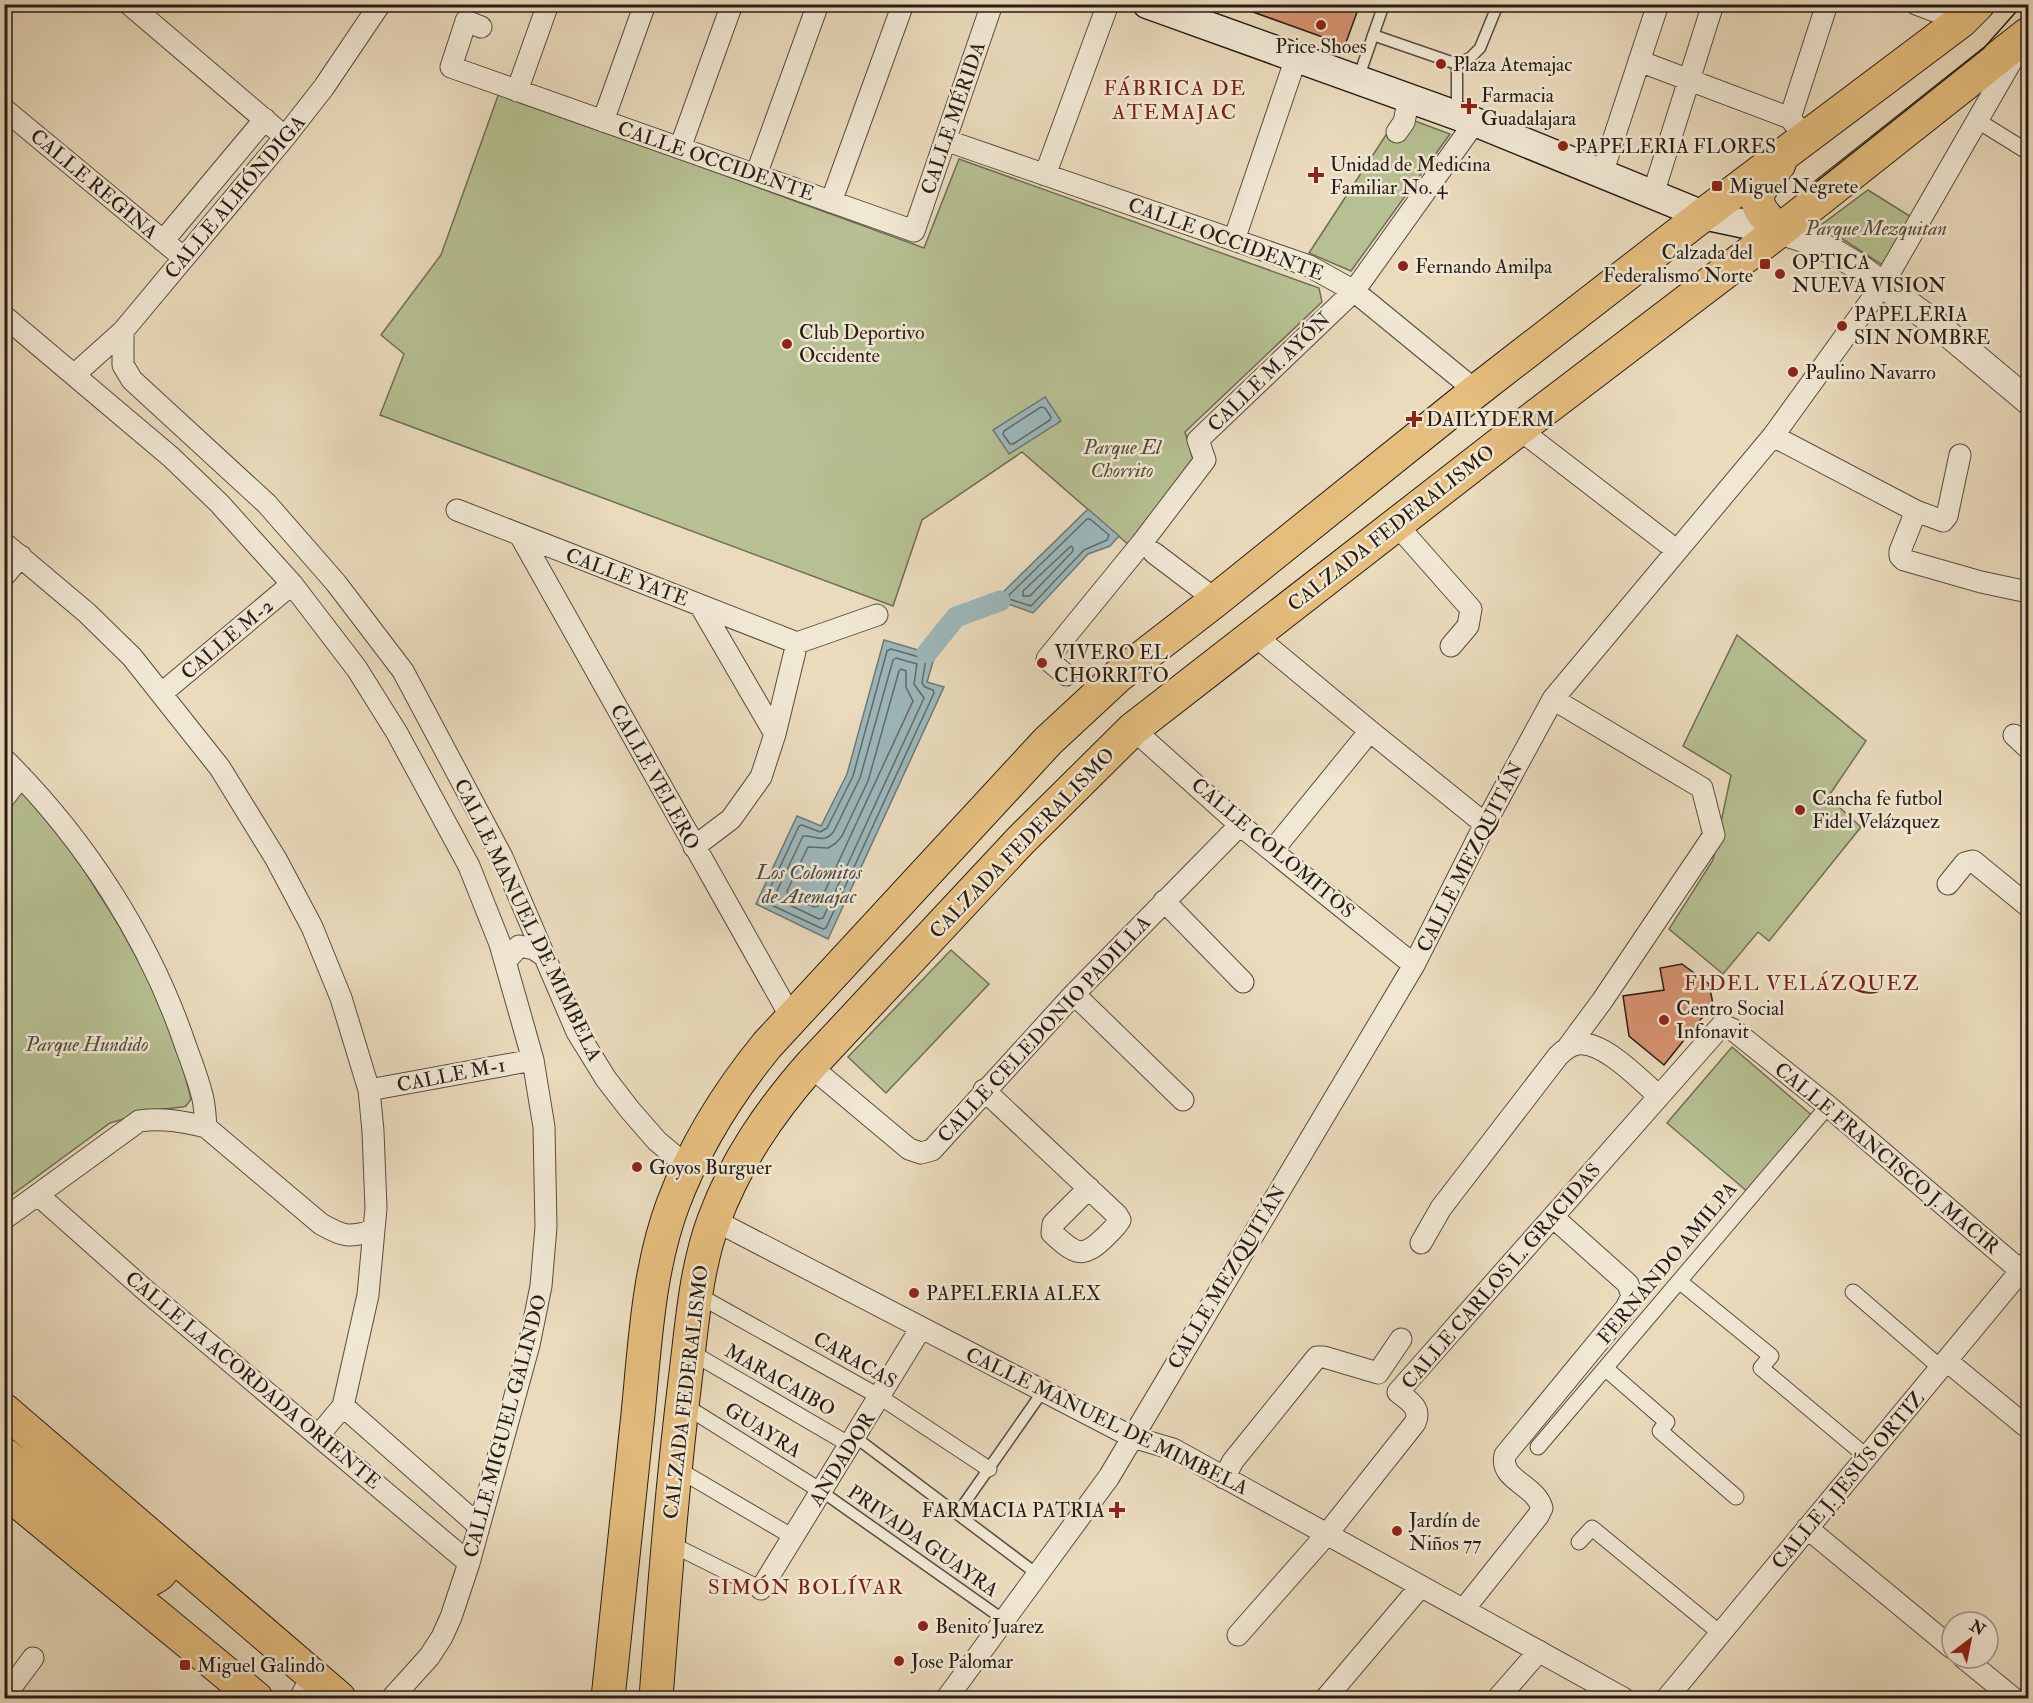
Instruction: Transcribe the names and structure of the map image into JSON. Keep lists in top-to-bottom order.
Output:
{
  "streets": {
    "main road": ["CALZADA FEDERALISMO"],
    "street": [
      "CALLE MÉRIDA",
      "CALLE OCCIDENTE",
      "CALLE REGINA",
      "CALLE ALHÓNDIGA",
      "CALLE M. AYÓN",
      "CALLE YATE",
      "CALLE M-2",
      "CALLE VELERO",
      "CALLE COLOMITOS",
      "CALLE MEZQUITÁN",
      "CALLE MANUEL DE MIMBELA",
      "CALLE CELEDONIO PADILLA",
      "CALLE M-1",
      "CALLE FRANCISCO J. MACIR",
      "FERNANDO AMILPA",
      "CALLE CARLOS L. GRACIDAS",
      "CARACAS",
      "CALLE LA ACORDADA ORIENTE",
      "MARACAIBO",
      "CALLE MIGUEL GALINDO",
      "GUAYRA",
      "ANDADOR",
      "CALLE J. JESÚS ORTIZ"
    ],
    "lane": ["PRIVADA GUAYRA"]
  },
  "crossings": [
    ["CALLE MÉRIDA", "CALLE OCCIDENTE"],
    ["CALLE OCCIDENTE", "CALLE M. AYÓN"],
    ["CALLE REGINA", "CALLE ALHÓNDIGA"],
    ["CALLE ALHÓNDIGA", "CALLE MANUEL DE MIMBELA"],
    ["CALZADA FEDERALISMO", "CALLE COLOMITOS"],
    ["CALZADA FEDERALISMO", "CALLE MANUEL DE MIMBELA"],
    ["CALZADA FEDERALISMO", "CALLE CELEDONIO PADILLA"],
    ["CALZADA FEDERALISMO", "CARACAS"],
    ["CALZADA FEDERALISMO", "MARACAIBO"],
    ["CALZADA FEDERALISMO", "GUAYRA"],
    ["CALLE YATE", "CALLE VELERO"],
    ["CALLE M-2", "CALLE MANUEL DE MIMBELA"],
    ["CALLE COLOMITOS", "CALLE MEZQUITÁN"],
    ["CALLE COLOMITOS", "CALLE CELEDONIO PADILLA"],
    ["CALLE MEZQUITÁN", "CALLE MANUEL DE MIMBELA"],
    ["CALLE MEZQUITÁN", "PRIVADA GUAYRA"],
    ["CALLE MANUEL DE MIMBELA", "CALLE M-1"],
    ["CALLE MANUEL DE MIMBELA", "CALLE CARLOS L. GRACIDAS"],
    ["CALLE MANUEL DE MIMBELA", "CALLE MIGUEL GALINDO"],
    ["CALLE MANUEL DE MIMBELA", "ANDADOR"],
    ["CALLE M-1", "CALLE MIGUEL GALINDO"],
    ["CALLE FRANCISCO J. MACIR", "FERNANDO AMILPA"],
    ["CALLE FRANCISCO J. MACIR", "CALLE CARLOS L. GRACIDAS"],
    ["CALLE FRANCISCO J. MACIR", "CALLE J. JESÚS ORTIZ"],
    ["CARACAS", "ANDADOR"],
    ["CALLE LA ACORDADA ORIENTE", "CALLE MIGUEL GALINDO"],
    ["MARACAIBO", "ANDADOR"],
    ["GUAYRA", "ANDADOR"],
    ["GUAYRA", "PRIVADA GUAYRA"],
    ["ANDADOR", "PRIVADA GUAYRA"]
  ],
  "districts": ["FÁBRICA DE ATEMAJAC", "FIDEL VELÁZQUEZ", "SIMÓN BOLÍVAR"],
  "water": ["Los Colomitos de Atemajac"],
  "parks": ["Parque Mezquitan", "Parque El Chorrito", "Parque Hundido"],
  "places": {
    "other": [
      "Price Shoes",
      "Plaza Atemajac",
      "PAPELERIA FLORES",
      "Fernando Amilpa",
      "OPTICA NUEVA VISION",
      "PAPELERIA SIN NOMBRE",
      "Club Deportivo Occidente",
      "Paulino Navarro",
      "VIVERO EL CHORRITO",
      "Cancha fe futbol Fidel Velázquez",
      "Centro Social Infonavit",
      "Goyos Burguer",
      "PAPELERIA ALEX",
      "Jardín de Niños 77",
      "Benito Juarez",
      "Jose Palomar"
    ],
    "health": [
      "Farmacia Guadalajara",
      "Unidad de Medicina Familiar No. 4",
      "DAILYDERM",
      "FARMACIA PATRIA"
    ],
    "transit": ["Miguel Negrete", "Calzada del Federalismo Norte", "Miguel Galindo"]
  },
  "north": "top right"
}
